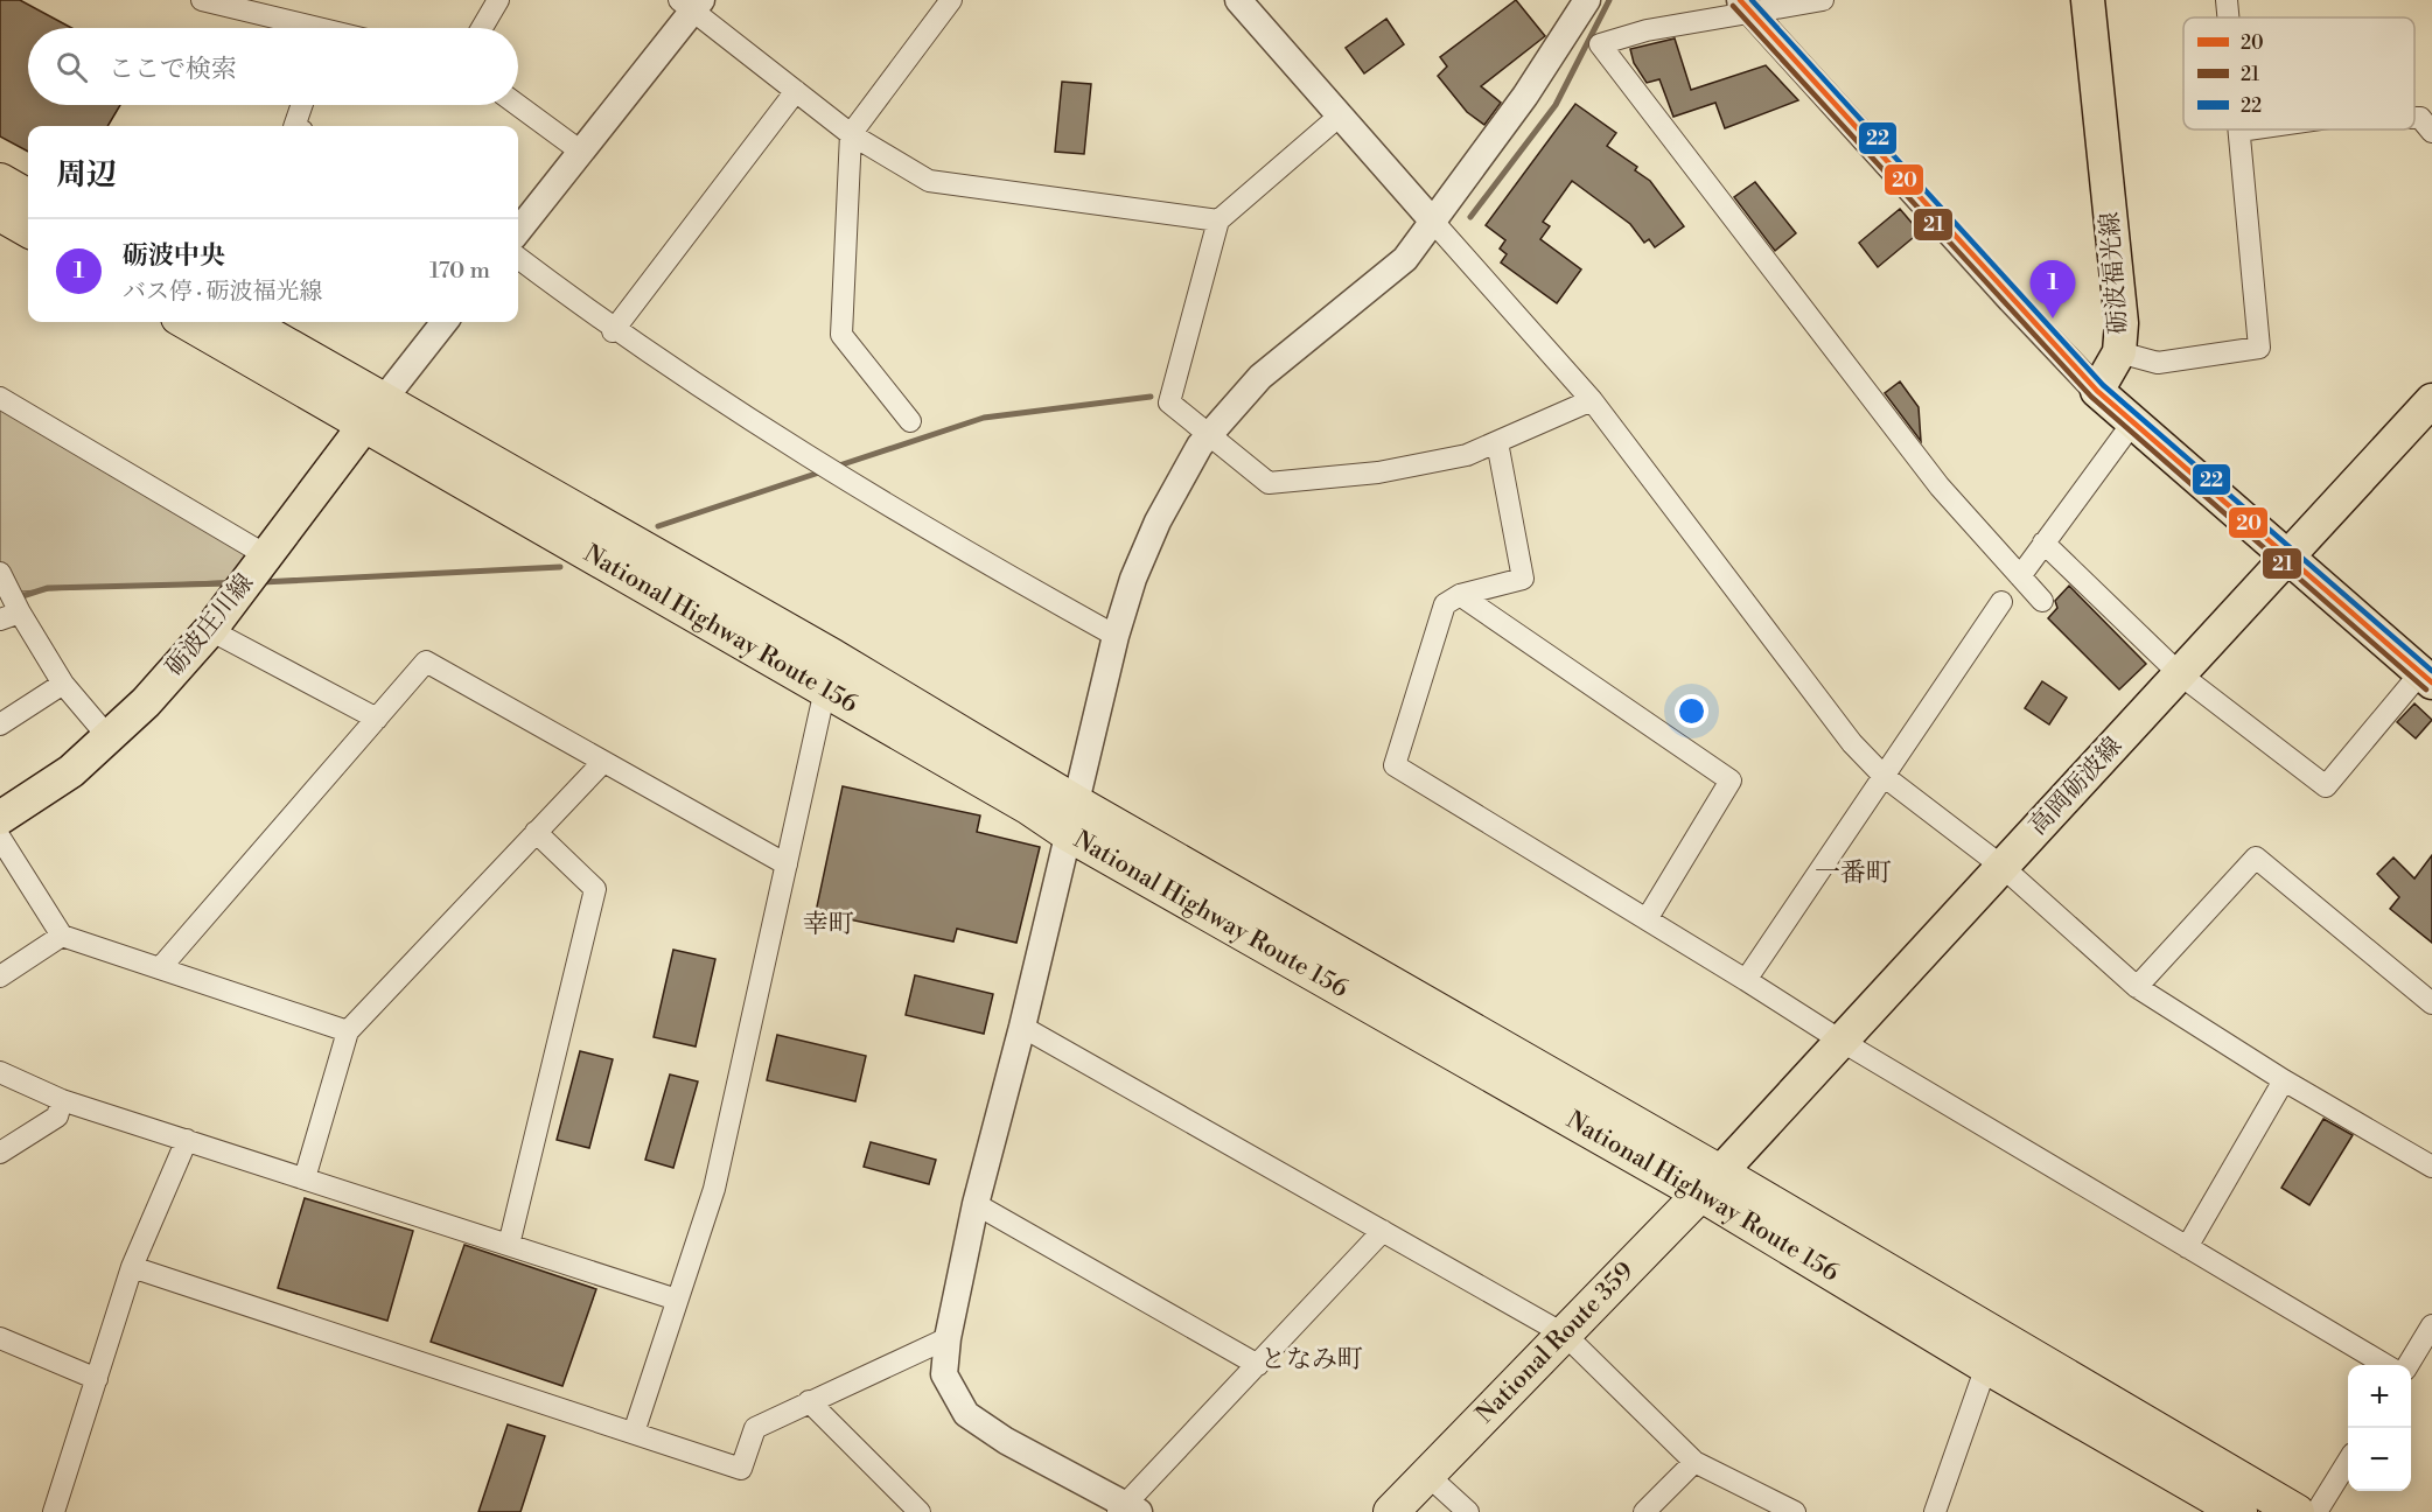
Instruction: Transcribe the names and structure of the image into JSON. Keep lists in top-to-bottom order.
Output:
{
  "streets": {
    "highway": ["National Highway Route 156", "National Route 359"],
    "main road": ["砺波福光線", "砺波庄川線", "高岡砺波線"]
  },
  "crossings": [
    ["砺波庄川線", "National Highway Route 156"],
    ["National Highway Route 156", "高岡砺波線"],
    ["National Highway Route 156", "National Route 359"],
    ["高岡砺波線", "National Route 359"]
  ],
  "districts": ["一番町", "幸町", "となみ町"],
  "lines": ["transit line 20", "transit line 22", "transit line 21"],
  "legend": ["20", "21", "22"],
  "page": {
    "search": "ここで検索",
    "heading": "周辺",
    "list": [
      {
        "mark": "1",
        "name": "砺波中央",
        "note": "バス停 · 砺波福光線",
        "value": "170 m"
      }
    ],
    "pins": "1",
    "map_buttons": ["+", "−"]
  }
}
